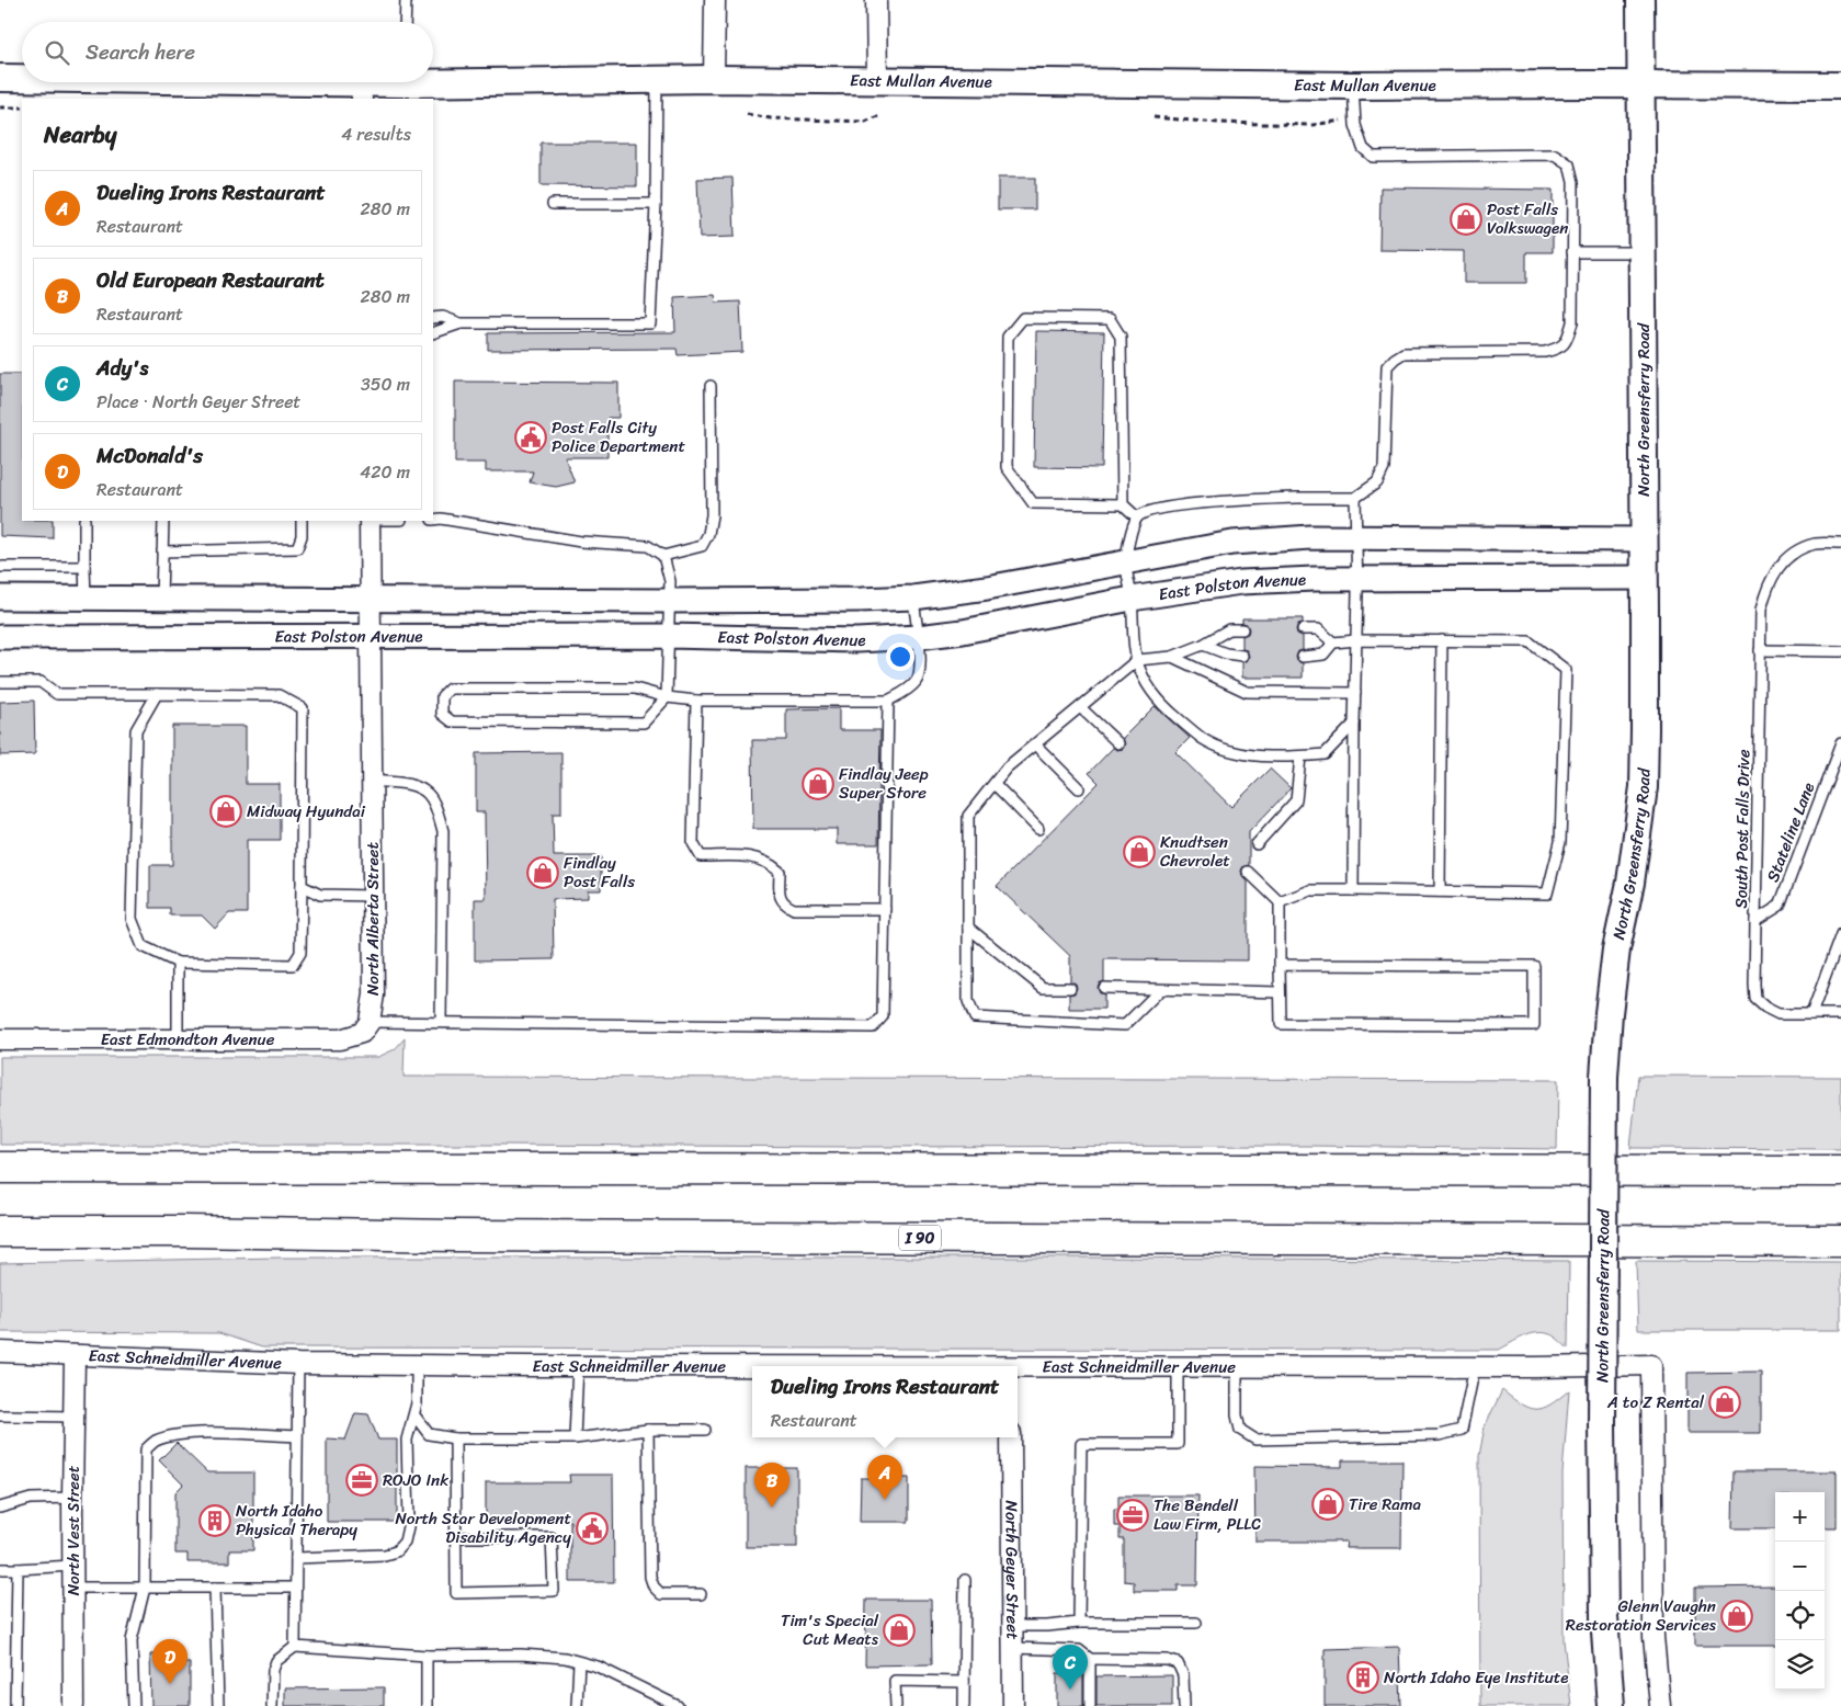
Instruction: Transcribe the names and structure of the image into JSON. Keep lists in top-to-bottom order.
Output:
{
  "streets": {
    "highway": ["I 90"],
    "main road": ["East Mullan Avenue", "North Greensferry Road"],
    "street": [
      "East Polston Avenue",
      "North Alberta Street",
      "East Edmondton Avenue",
      "East Schneidmiller Avenue",
      "North Vest Street",
      "North Geyer Street"
    ],
    "lane": ["South Post Falls Drive", "Stateline Lane"]
  },
  "crossings": [
    ["East Mullan Avenue", "North Greensferry Road"],
    ["North Greensferry Road", "East Polston Avenue"],
    ["East Polston Avenue", "North Alberta Street"],
    ["South Post Falls Drive", "Stateline Lane"],
    ["North Alberta Street", "East Edmondton Avenue"],
    ["East Schneidmiller Avenue", "North Vest Street"]
  ],
  "places": {
    "shop": [
      "Post Falls Volkswagen",
      "Findlay Jeep Super Store",
      "Midway Hyundai",
      "Knudtsen Chevrolet",
      "Findlay Post Falls",
      "A to Z Rental",
      "Tire Rama",
      "Glenn Vaughn Restoration Services",
      "Tim's Special Cut Meats"
    ],
    "public building": ["Post Falls City Police Department", "North Star Development Disability Agency"],
    "office": ["ROJO Ink", "The Bendell Law Firm, PLLC"],
    "building": ["North Idaho Physical Therapy", "North Idaho Eye Institute"]
  },
  "page": {
    "search": "Search here",
    "heading": ["Nearby", "4 results"],
    "list": [
      {
        "mark": "A",
        "name": "Dueling Irons Restaurant",
        "note": "Restaurant",
        "value": "280 m"
      },
      {
        "mark": "B",
        "name": "Old European Restaurant",
        "note": "Restaurant",
        "value": "280 m"
      },
      {
        "mark": "C",
        "name": "Ady's",
        "note": "Place · North Geyer Street",
        "value": "350 m"
      },
      {
        "mark": "D",
        "name": "McDonald's",
        "note": "Restaurant",
        "value": "420 m"
      }
    ],
    "popup": ["Dueling Irons Restaurant", "Restaurant"],
    "pins": [
      "A",
      "B",
      "D",
      "C"
    ],
    "map_buttons": ["+", "−"]
  }
}
